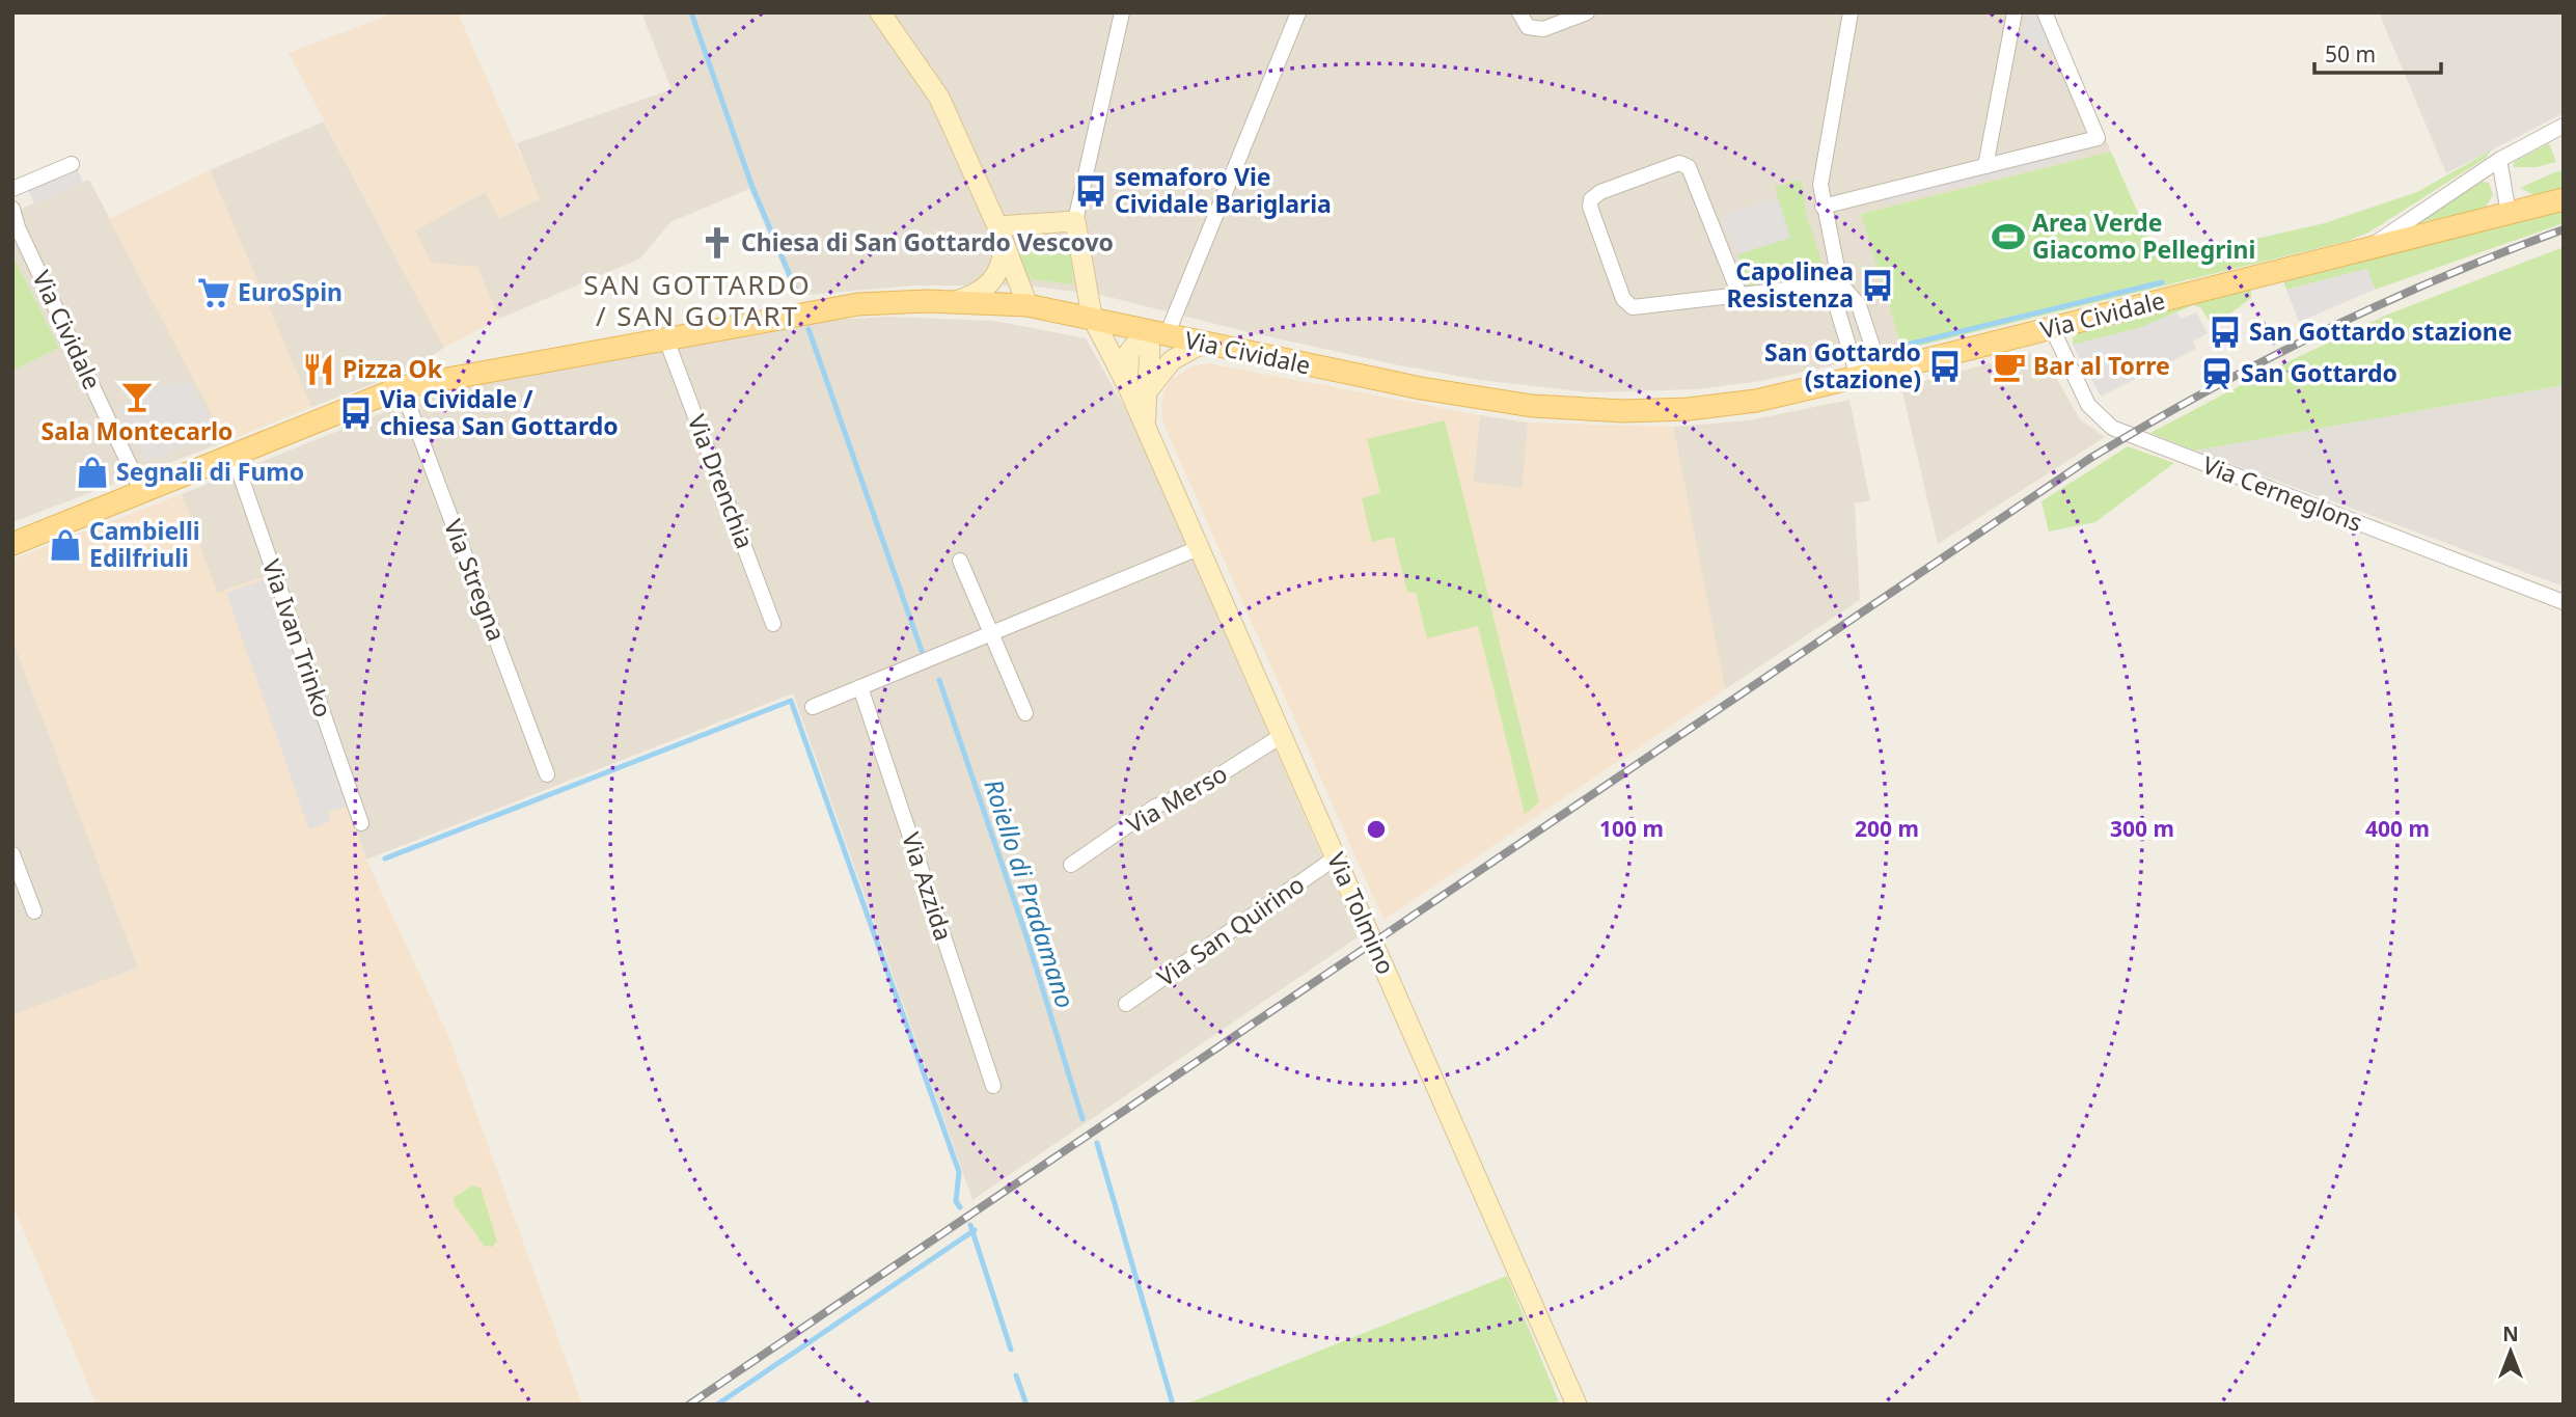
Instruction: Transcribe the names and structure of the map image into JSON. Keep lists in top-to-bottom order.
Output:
{
  "streets": {
    "main road": ["Via Cividale"],
    "street": [
      "Via Drenchia",
      "Via Cerneglons",
      "Via Stregna",
      "Via Ivan Trinko",
      "Via Merso",
      "Via Azzida",
      "Via Tolmino",
      "Via San Quirino"
    ]
  },
  "crossings": [
    ["Via Cividale", "Via Drenchia"],
    ["Via Cividale", "Via Cerneglons"],
    ["Via Cividale", "Via Stregna"],
    ["Via Cividale", "Via Ivan Trinko"],
    ["Via Cividale", "Via Tolmino"],
    ["Via Merso", "Via Tolmino"],
    ["Via Tolmino", "Via San Quirino"]
  ],
  "districts": ["SAN GOTTARDO / SAN GOTART"],
  "water": ["Roiello di Pradamano"],
  "places": {
    "bus stop": [
      "semaforo Vie Cividale Bariglaria",
      "Capolinea Resistenza",
      "San Gottardo stazione",
      "San Gottardo (stazione)",
      "Via Cividale / chiesa San Gottardo"
    ],
    "sports": ["Area Verde Giacomo Pellegrini"],
    "church": ["Chiesa di San Gottardo Vescovo"],
    "supermarket": ["EuroSpin"],
    "cafe": ["Bar al Torre"],
    "restaurant": ["Pizza Ok"],
    "station": ["San Gottardo"],
    "bar": ["Sala Montecarlo"],
    "shop": ["Segnali di Fumo", "Cambielli Edilfriuli"]
  },
  "scale_bar": "50 m",
  "north": "top",
  "rings": [
    "100 m",
    "200 m",
    "300 m",
    "400 m"
  ]
}
